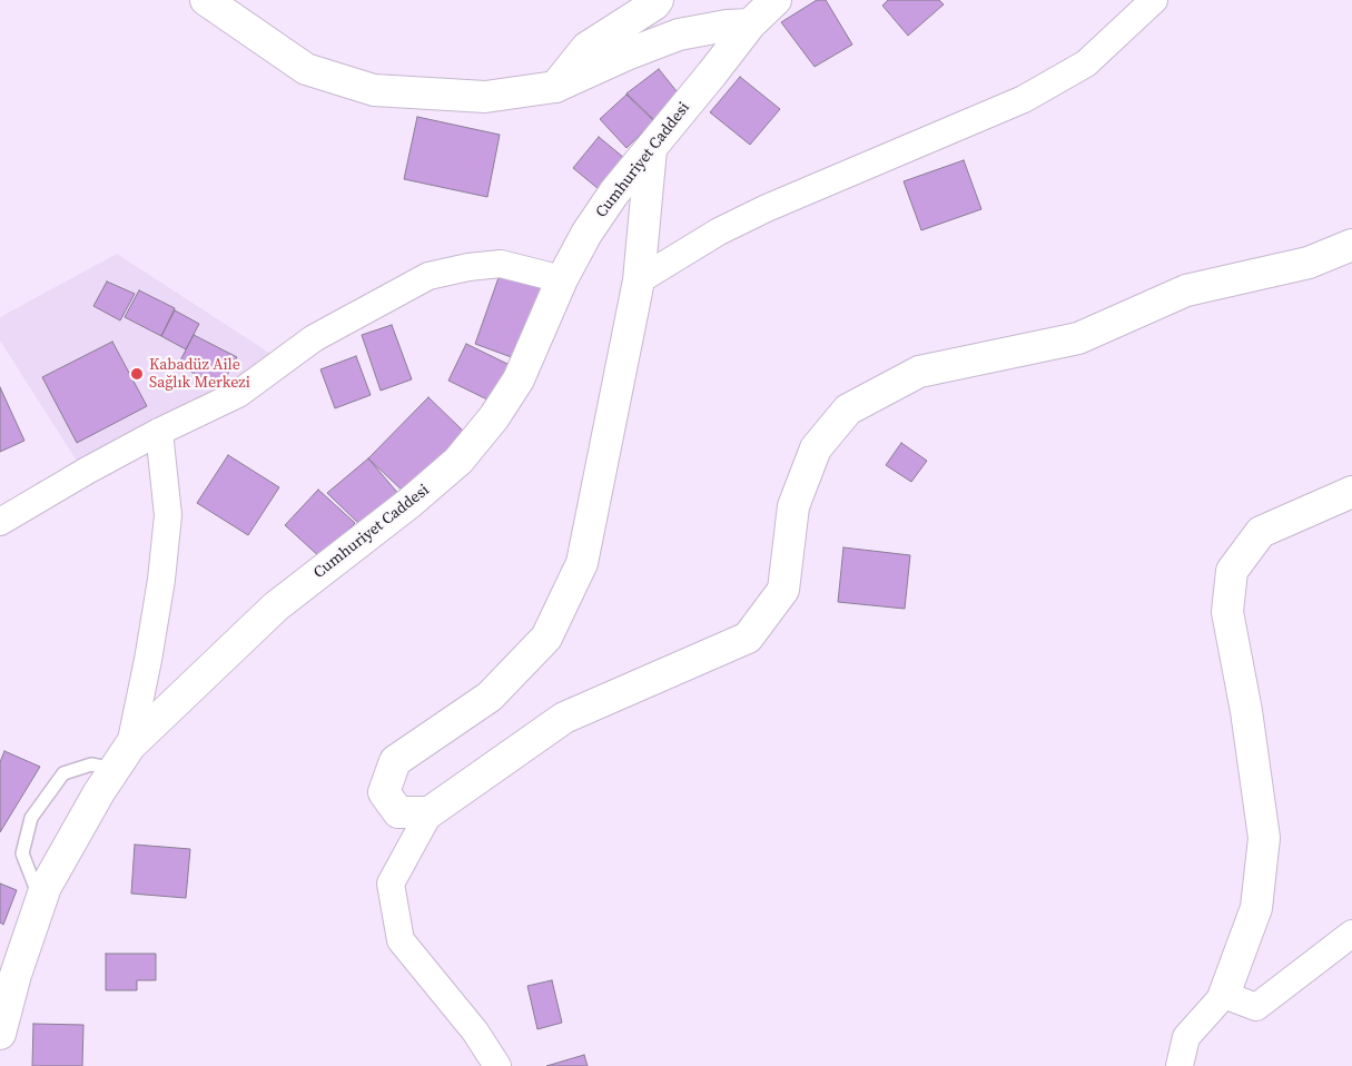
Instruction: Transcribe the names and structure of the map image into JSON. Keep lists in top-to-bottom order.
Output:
{
  "streets": {
    "street": ["Cumhuriyet Caddesi"]
  },
  "places": ["Kabadüz Aile Sağlık Merkezi"]
}
